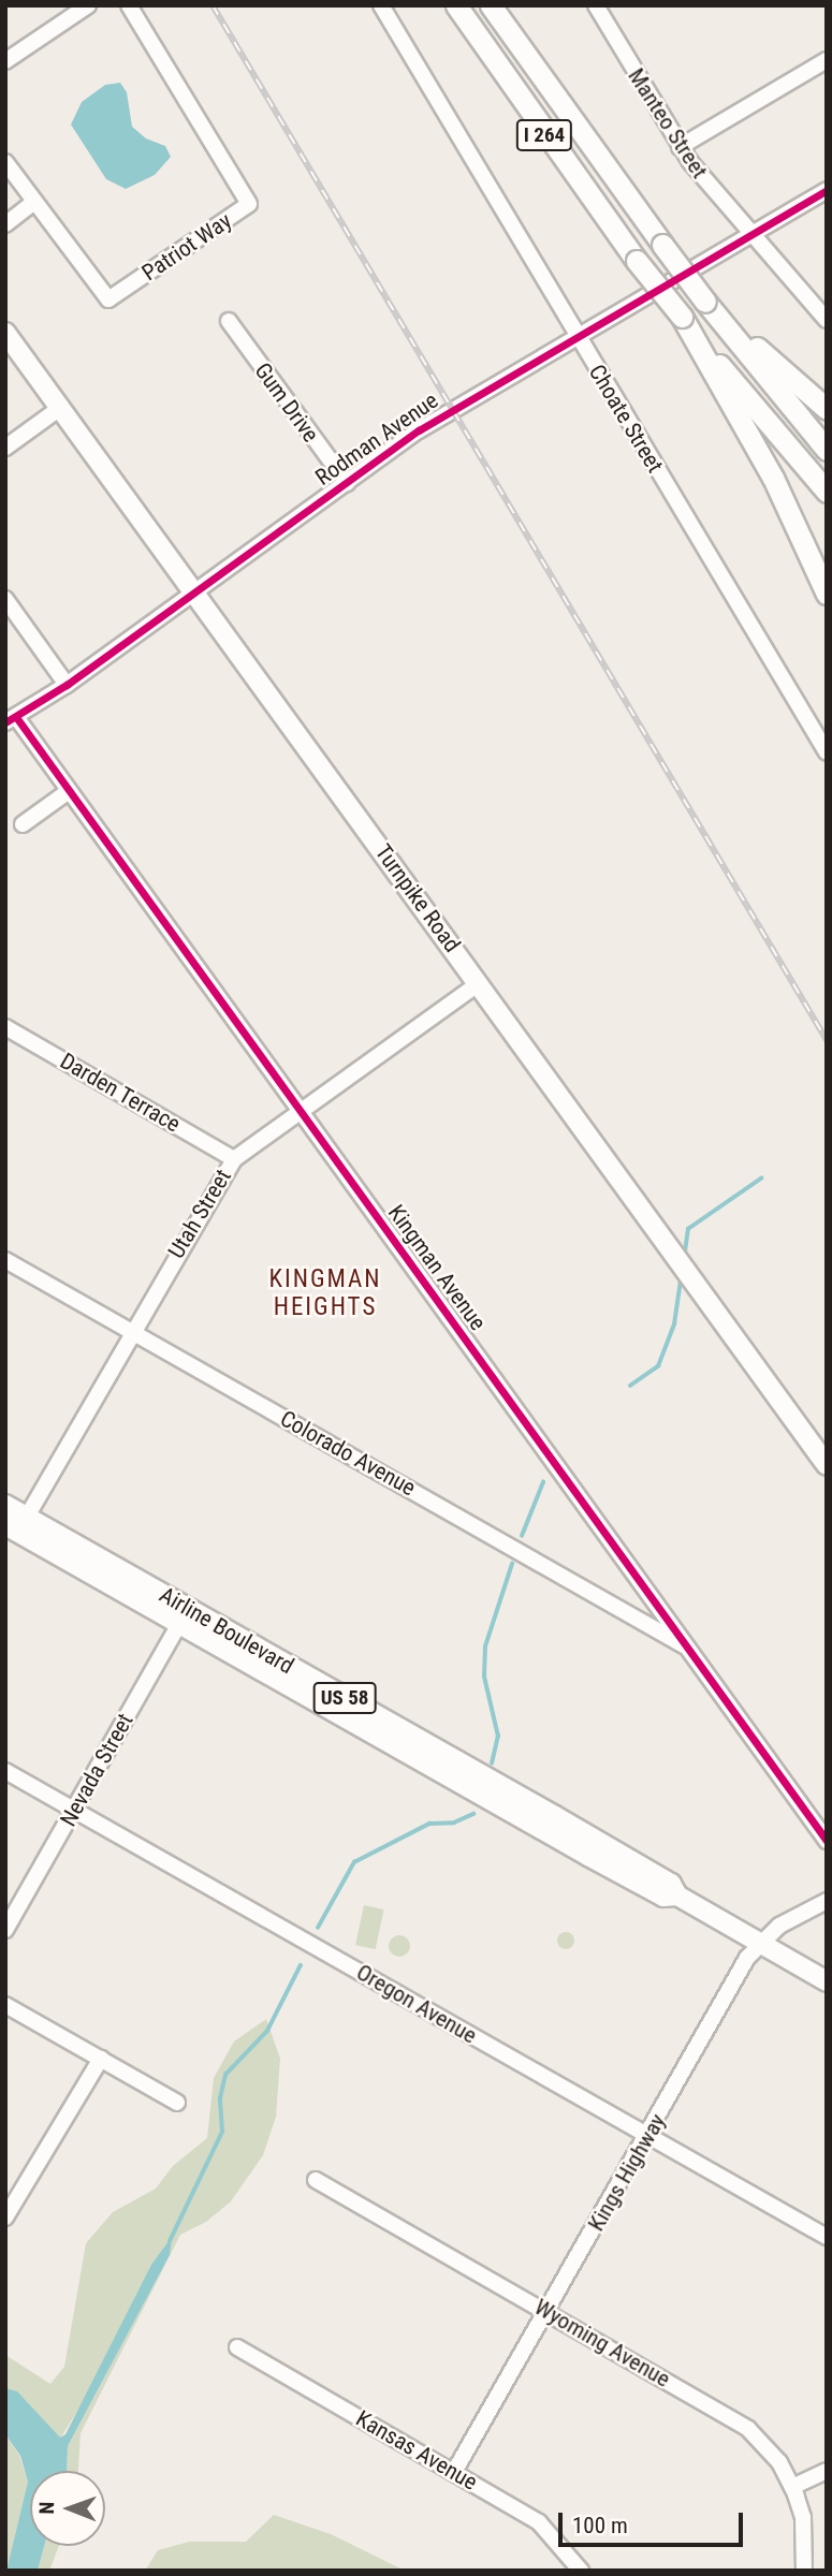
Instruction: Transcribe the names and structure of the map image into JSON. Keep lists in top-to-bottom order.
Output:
{
  "streets": {
    "highway": ["I 264"],
    "main road": ["Turnpike Road", "Airline Boulevard", "US 58"],
    "street": [
      "Manteo Street",
      "Patriot Way",
      "Gum Drive",
      "Choate Street",
      "Rodman Avenue",
      "Darden Terrace",
      "Utah Street",
      "Kingman Avenue",
      "Colorado Avenue",
      "Nevada Street",
      "Oregon Avenue",
      "Kings Highway",
      "Wyoming Avenue",
      "Kansas Avenue"
    ]
  },
  "crossings": [
    ["Manteo Street", "Rodman Avenue"],
    ["Gum Drive", "Rodman Avenue"],
    ["Choate Street", "Rodman Avenue"],
    ["Rodman Avenue", "Turnpike Road"],
    ["Rodman Avenue", "Kingman Avenue"],
    ["Turnpike Road", "Utah Street"],
    ["Darden Terrace", "Utah Street"],
    ["Utah Street", "Kingman Avenue"],
    ["Utah Street", "Colorado Avenue"],
    ["Utah Street", "Airline Boulevard"],
    ["Kingman Avenue", "Colorado Avenue"],
    ["Airline Boulevard", "Nevada Street"],
    ["Airline Boulevard", "Kings Highway"],
    ["Nevada Street", "Oregon Avenue"],
    ["Oregon Avenue", "Kings Highway"],
    ["Kings Highway", "Wyoming Avenue"],
    ["Kings Highway", "Kansas Avenue"]
  ],
  "districts": ["KINGMAN HEIGHTS"],
  "scale_bar": "100 m",
  "north": "left"
}
